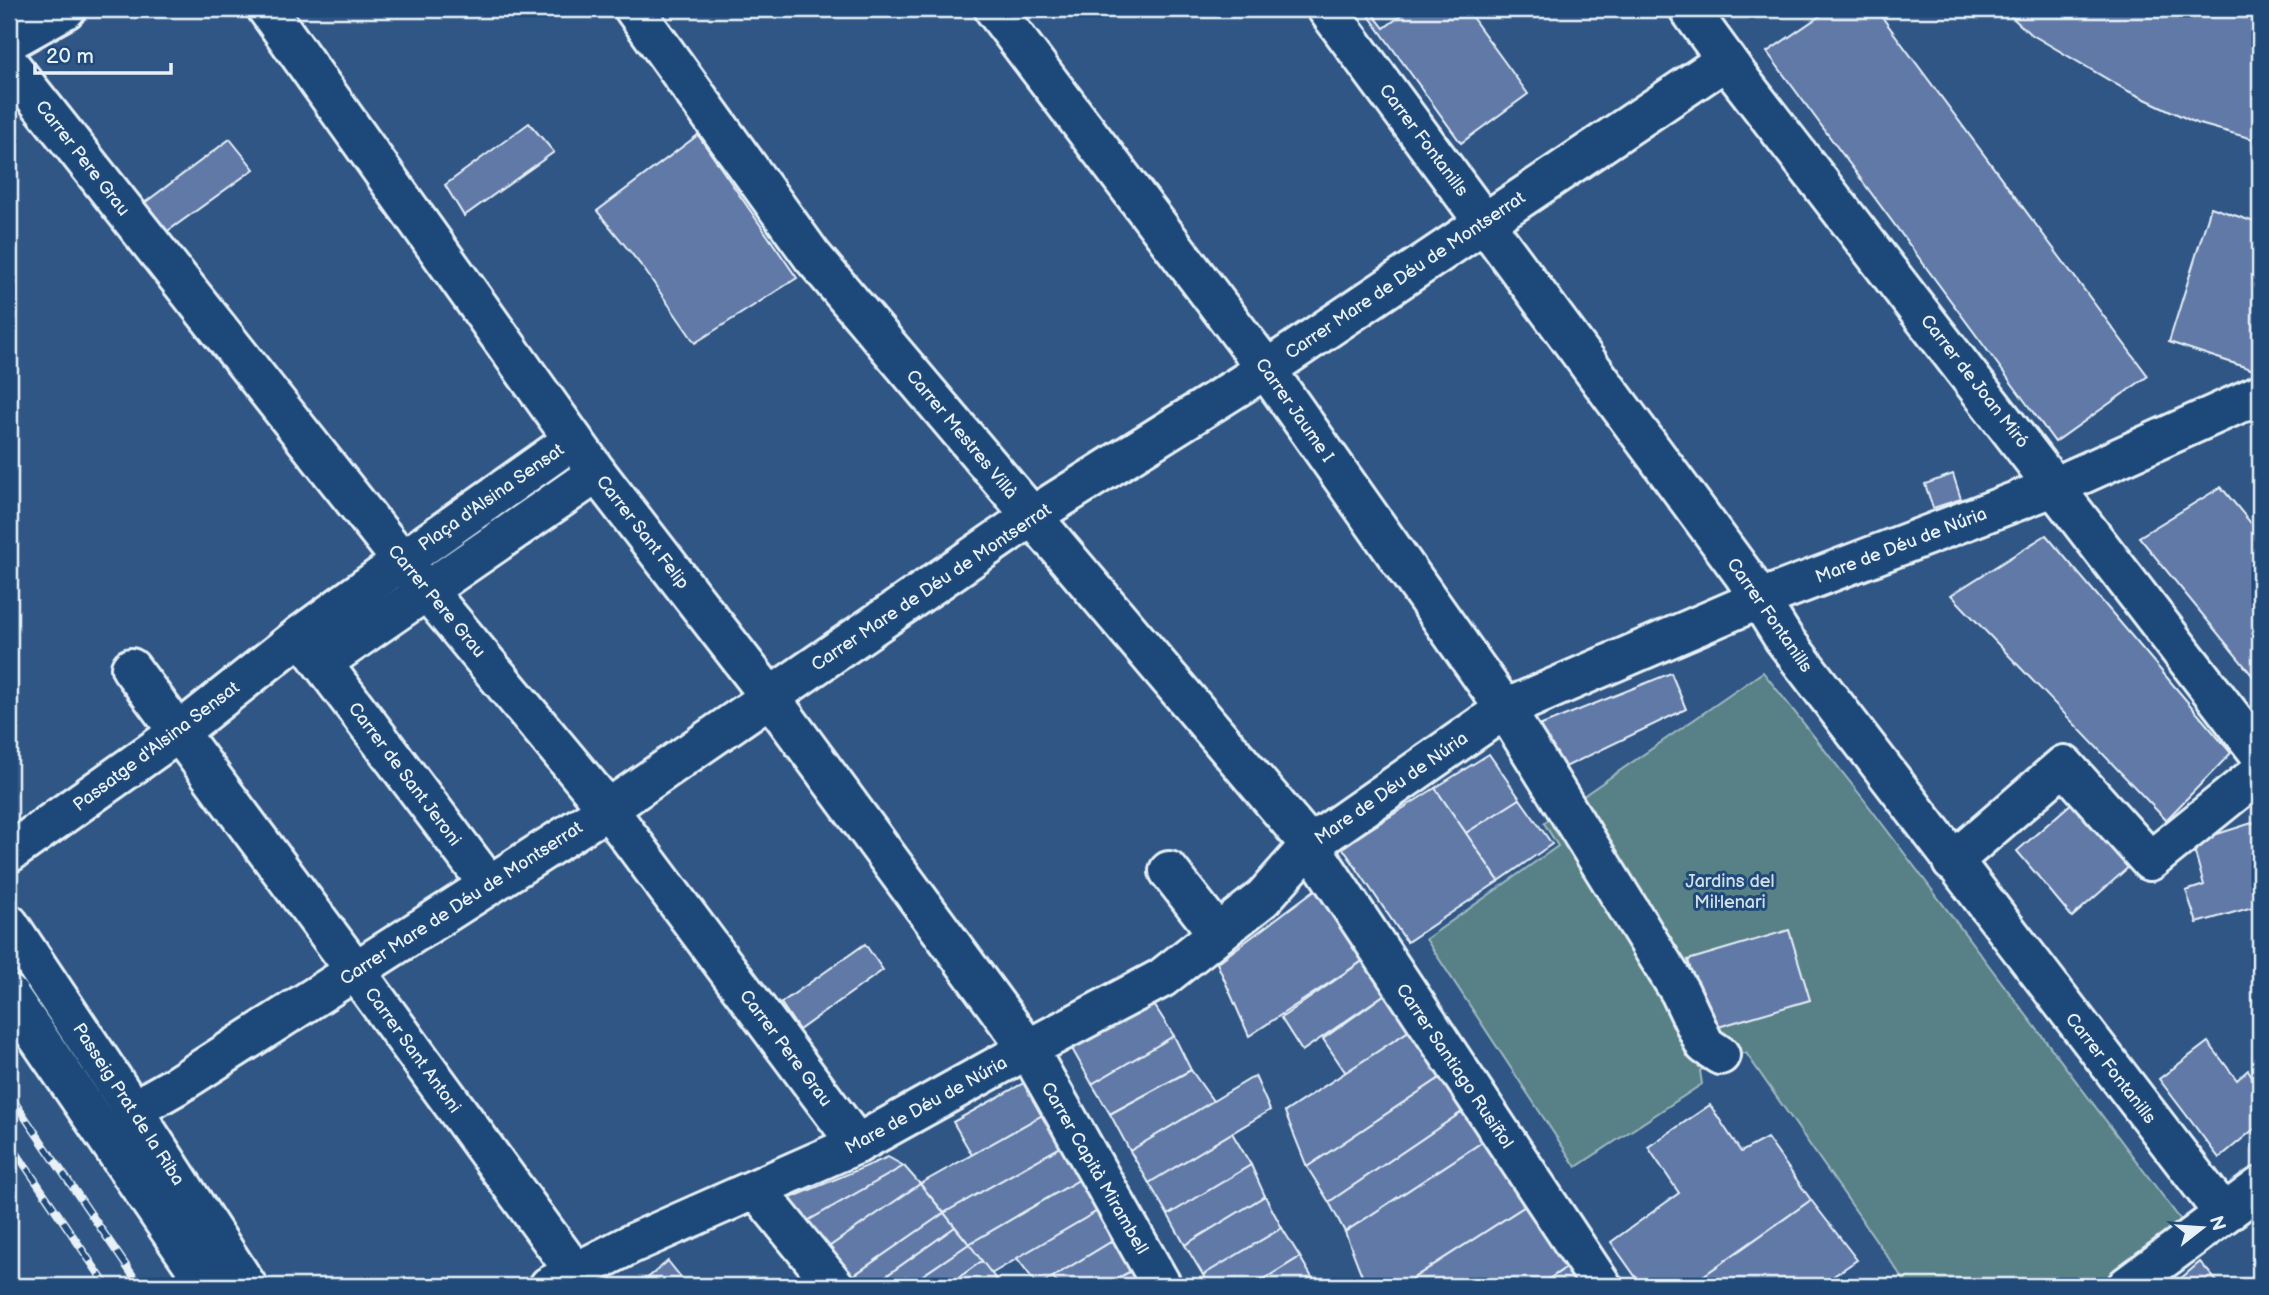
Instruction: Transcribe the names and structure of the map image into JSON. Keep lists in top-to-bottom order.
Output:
{
  "streets": {
    "street": [
      "Carrer Fontanills",
      "Carrer Pere Grau",
      "Carrer Mare de Déu de Montserrat",
      "Carrer de Joan Miró",
      "Carrer Jaume I",
      "Carrer Mestres Villà",
      "Plaça d'Alsina Sensat",
      "Carrer Sant Felip",
      "Mare de Déu de Núria",
      "Passatge d'Alsina Sensat",
      "Carrer de Sant Jeroni",
      "Carrer Sant Antoni",
      "Carrer Santiago Rusiñol",
      "Passeig Prat de la Riba",
      "Carrer Capità Mirambell"
    ]
  },
  "crossings": [
    ["Carrer Fontanills", "Carrer Mare de Déu de Montserrat"],
    ["Carrer Fontanills", "Mare de Déu de Núria"],
    ["Carrer Pere Grau", "Carrer Mare de Déu de Montserrat"],
    ["Carrer Pere Grau", "Plaça d'Alsina Sensat"],
    ["Carrer Pere Grau", "Mare de Déu de Núria"],
    ["Carrer Mare de Déu de Montserrat", "Carrer de Joan Miró"],
    ["Carrer Mare de Déu de Montserrat", "Carrer Jaume I"],
    ["Carrer Mare de Déu de Montserrat", "Carrer Mestres Villà"],
    ["Carrer Mare de Déu de Montserrat", "Carrer Sant Felip"],
    ["Carrer Mare de Déu de Montserrat", "Carrer de Sant Jeroni"],
    ["Carrer Mare de Déu de Montserrat", "Carrer Sant Antoni"],
    ["Carrer Mare de Déu de Montserrat", "Passeig Prat de la Riba"],
    ["Carrer de Joan Miró", "Mare de Déu de Núria"],
    ["Carrer Jaume I", "Mare de Déu de Núria"],
    ["Carrer Mestres Villà", "Mare de Déu de Núria"],
    ["Carrer Mestres Villà", "Carrer Santiago Rusiñol"],
    ["Plaça d'Alsina Sensat", "Carrer Sant Felip"],
    ["Plaça d'Alsina Sensat", "Passatge d'Alsina Sensat"],
    ["Plaça d'Alsina Sensat", "Carrer de Sant Jeroni"],
    ["Carrer Sant Felip", "Mare de Déu de Núria"],
    ["Carrer Sant Felip", "Carrer Capità Mirambell"],
    ["Mare de Déu de Núria", "Carrer Sant Antoni"],
    ["Mare de Déu de Núria", "Carrer Santiago Rusiñol"],
    ["Mare de Déu de Núria", "Carrer Capità Mirambell"],
    ["Passatge d'Alsina Sensat", "Carrer de Sant Jeroni"],
    ["Passatge d'Alsina Sensat", "Carrer Sant Antoni"]
  ],
  "parks": ["Jardins del Mil·lenari"],
  "scale_bar": "20 m",
  "north": "right"
}
